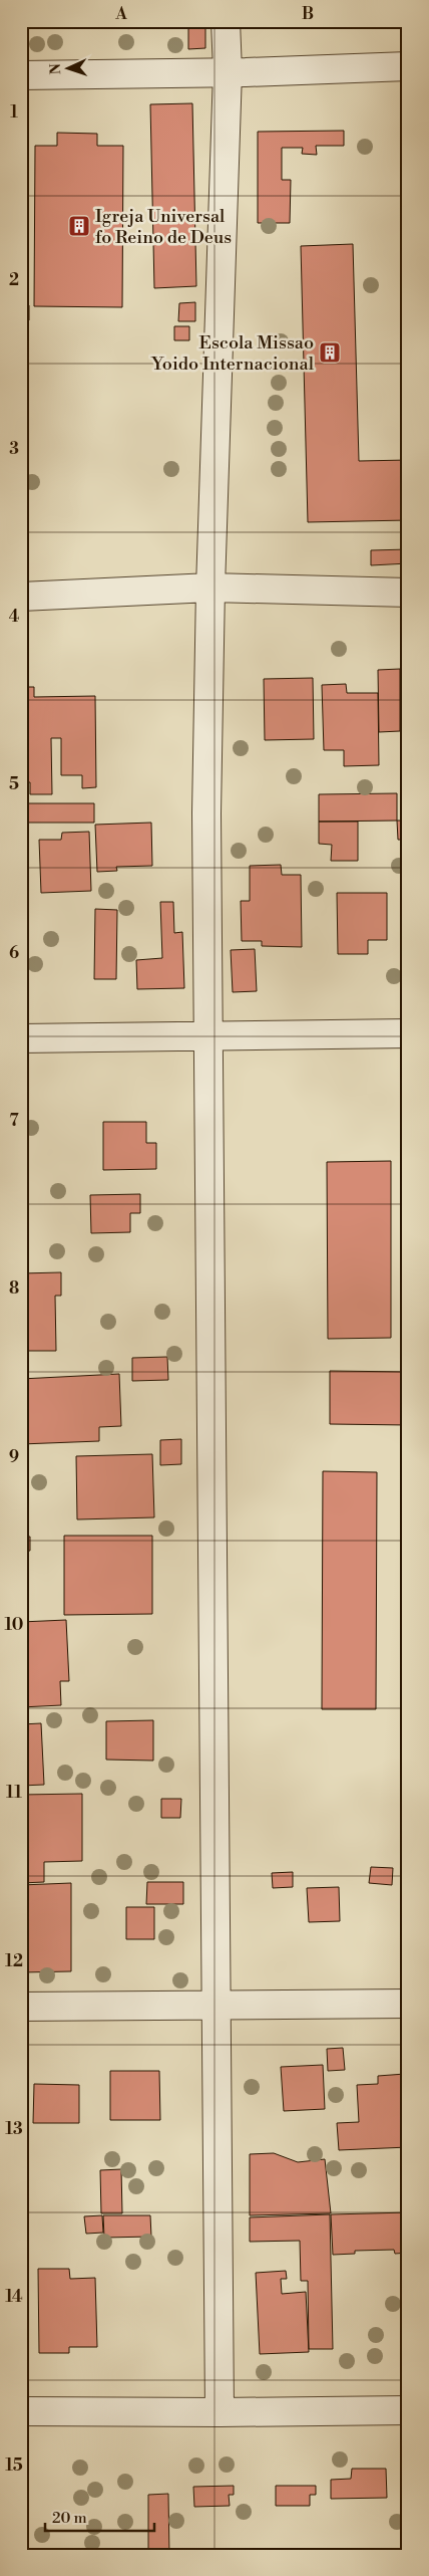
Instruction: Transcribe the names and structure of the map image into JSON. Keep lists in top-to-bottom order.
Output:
{
  "places": {
    "building": ["Igreja Universal fo Reino de Deus", "Escola Missao Yoido Internacional"]
  },
  "scale_bar": "20 m",
  "north": "left",
  "grid": {
    "columns": ["A", "B"],
    "rows": [
      "1",
      "2",
      "3",
      "4",
      "5",
      "6",
      "7",
      "8",
      "9",
      "10",
      "11",
      "12",
      "13",
      "14",
      "15"
    ]
  }
}
